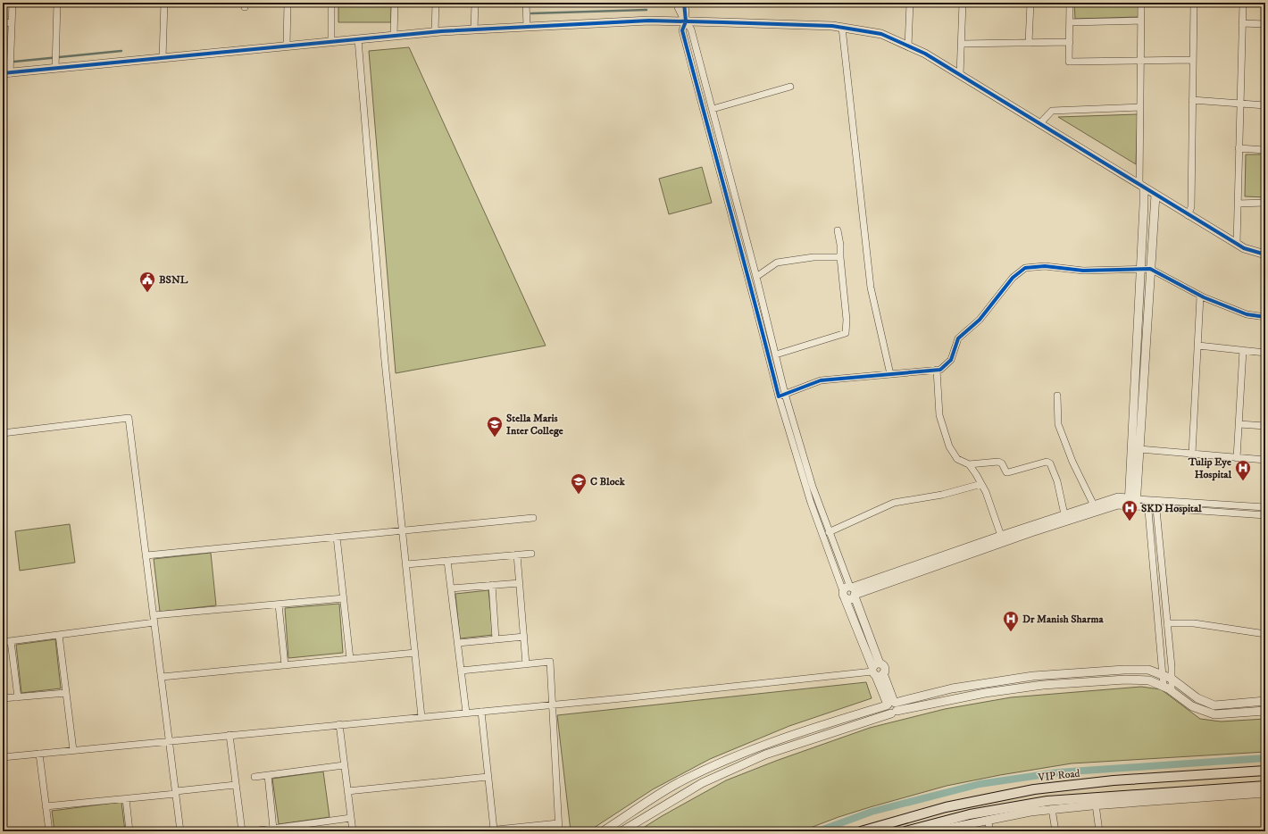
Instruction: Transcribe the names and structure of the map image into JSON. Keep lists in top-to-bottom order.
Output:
{
  "streets": {
    "main road": ["VIP Road"]
  },
  "places": {
    "public building": ["BSNL"],
    "school or university": ["Stella Maris Inter College", "C Block"],
    "hospital": ["Tulip Eye Hospital", "SKD Hospital", "Dr Manish Sharma"]
  }
}
